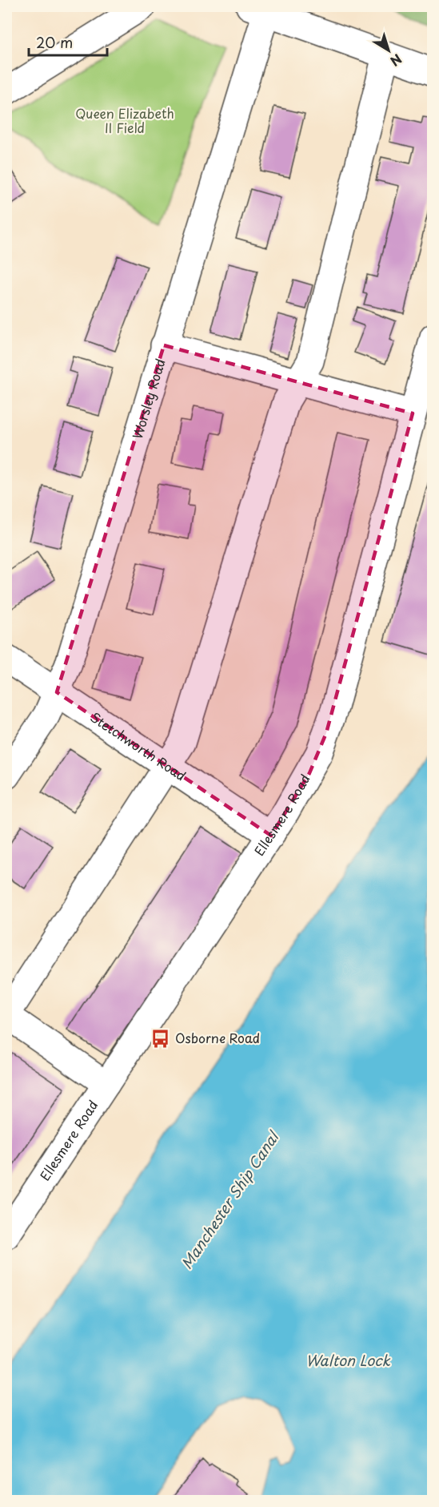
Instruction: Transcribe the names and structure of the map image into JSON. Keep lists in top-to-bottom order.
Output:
{
  "streets": {
    "street": ["Worsley Road", "Stetchworth Road", "Ellesmere Road"]
  },
  "crossings": [
    ["Worsley Road", "Stetchworth Road"],
    ["Stetchworth Road", "Ellesmere Road"]
  ],
  "water": ["Manchester Ship Canal", "Walton Lock"],
  "parks": ["Queen Elizabeth II Field"],
  "places": {
    "bus stop": ["Osborne Road"]
  },
  "scale_bar": "20 m",
  "north": "bottom right"
}
